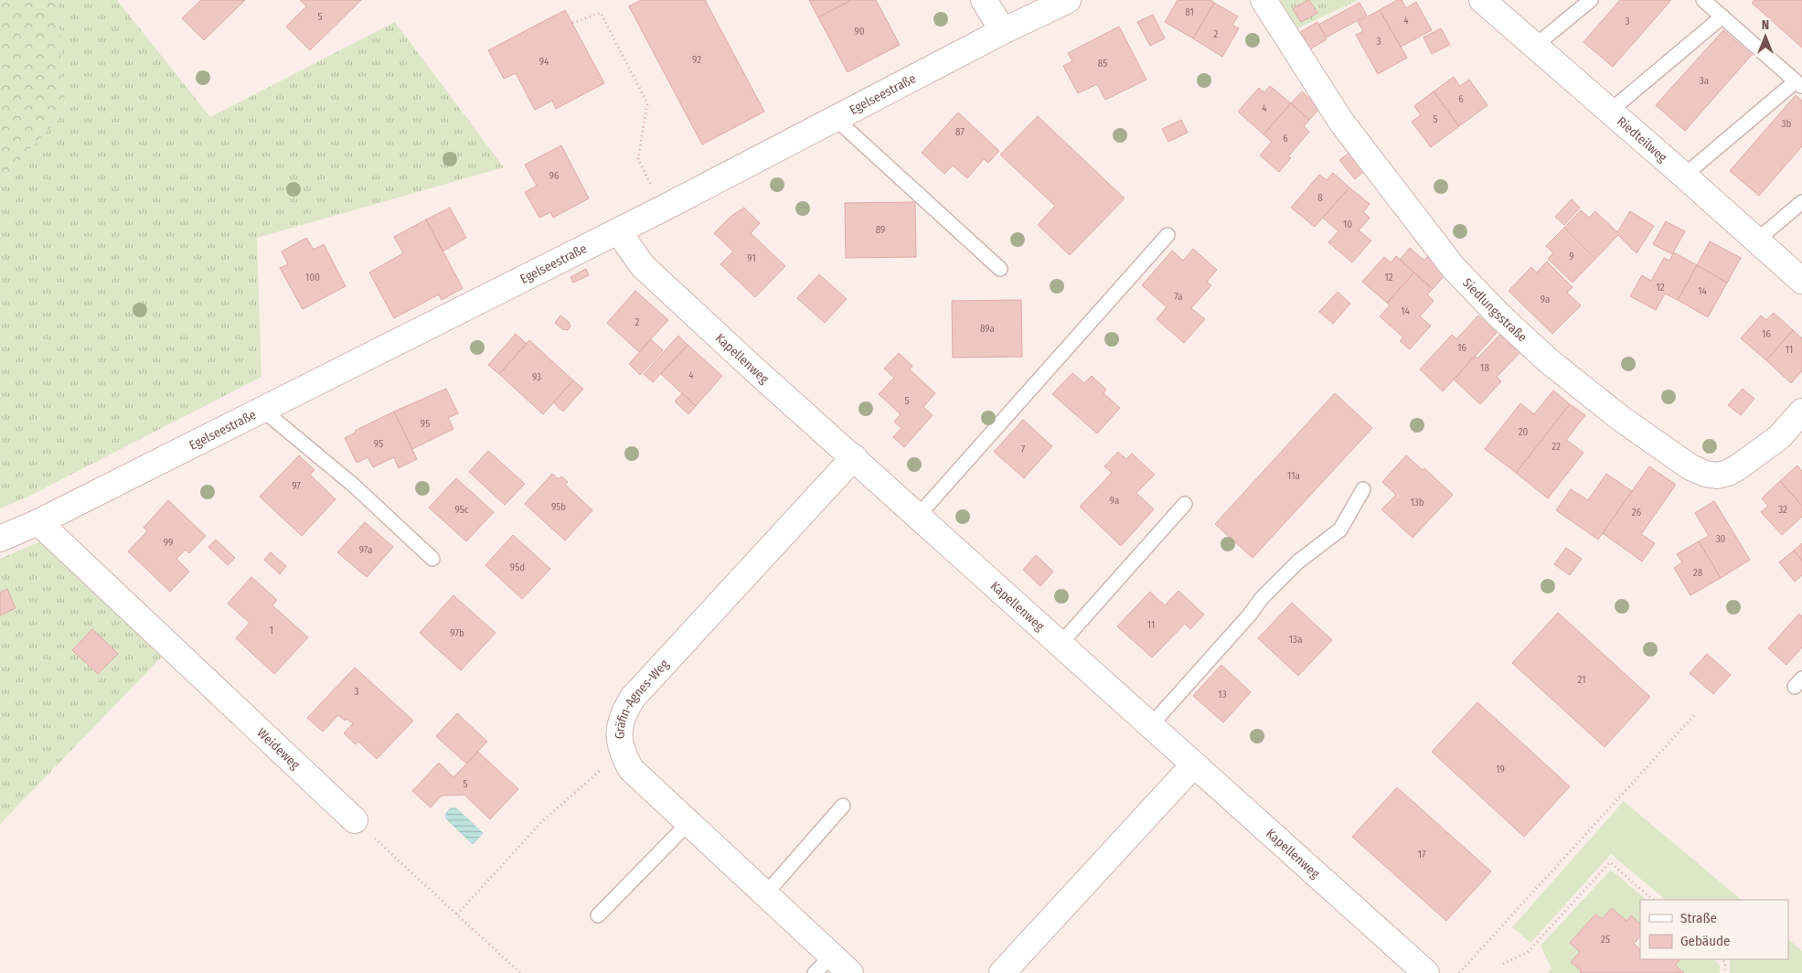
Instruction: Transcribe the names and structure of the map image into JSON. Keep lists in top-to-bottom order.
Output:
{
  "streets": {
    "street": [
      "Egelseestraße",
      "Riedteilweg",
      "Siedlungsstraße",
      "Kapellenweg",
      "Gräfin-Agnes-Weg",
      "Weideweg"
    ]
  },
  "crossings": [
    ["Egelseestraße", "Kapellenweg"],
    ["Egelseestraße", "Weideweg"],
    ["Kapellenweg", "Gräfin-Agnes-Weg"]
  ],
  "house_numbers": [
    "81",
    "5",
    "4",
    "3",
    "90",
    "2",
    "3",
    "92",
    "94",
    "85",
    "3a",
    "6",
    "4",
    "5",
    "3b",
    "87",
    "6",
    "96",
    "8",
    "10",
    "89",
    "9",
    "91",
    "100",
    "12",
    "12",
    "14",
    "7a",
    "9a",
    "14",
    "2",
    "89a",
    "16",
    "16",
    "11",
    "18",
    "4",
    "93",
    "5",
    "95",
    "20",
    "95",
    "22",
    "7",
    "11a",
    "97",
    "9a",
    "13b",
    "95b",
    "95c",
    "32",
    "26",
    "30",
    "99",
    "97a",
    "95d",
    "28",
    "11",
    "1",
    "97b",
    "13a",
    "21",
    "3",
    "13",
    "19",
    "5",
    "17",
    "25"
  ],
  "legend": ["Straße", "Gebäude"],
  "north": "top"
}
